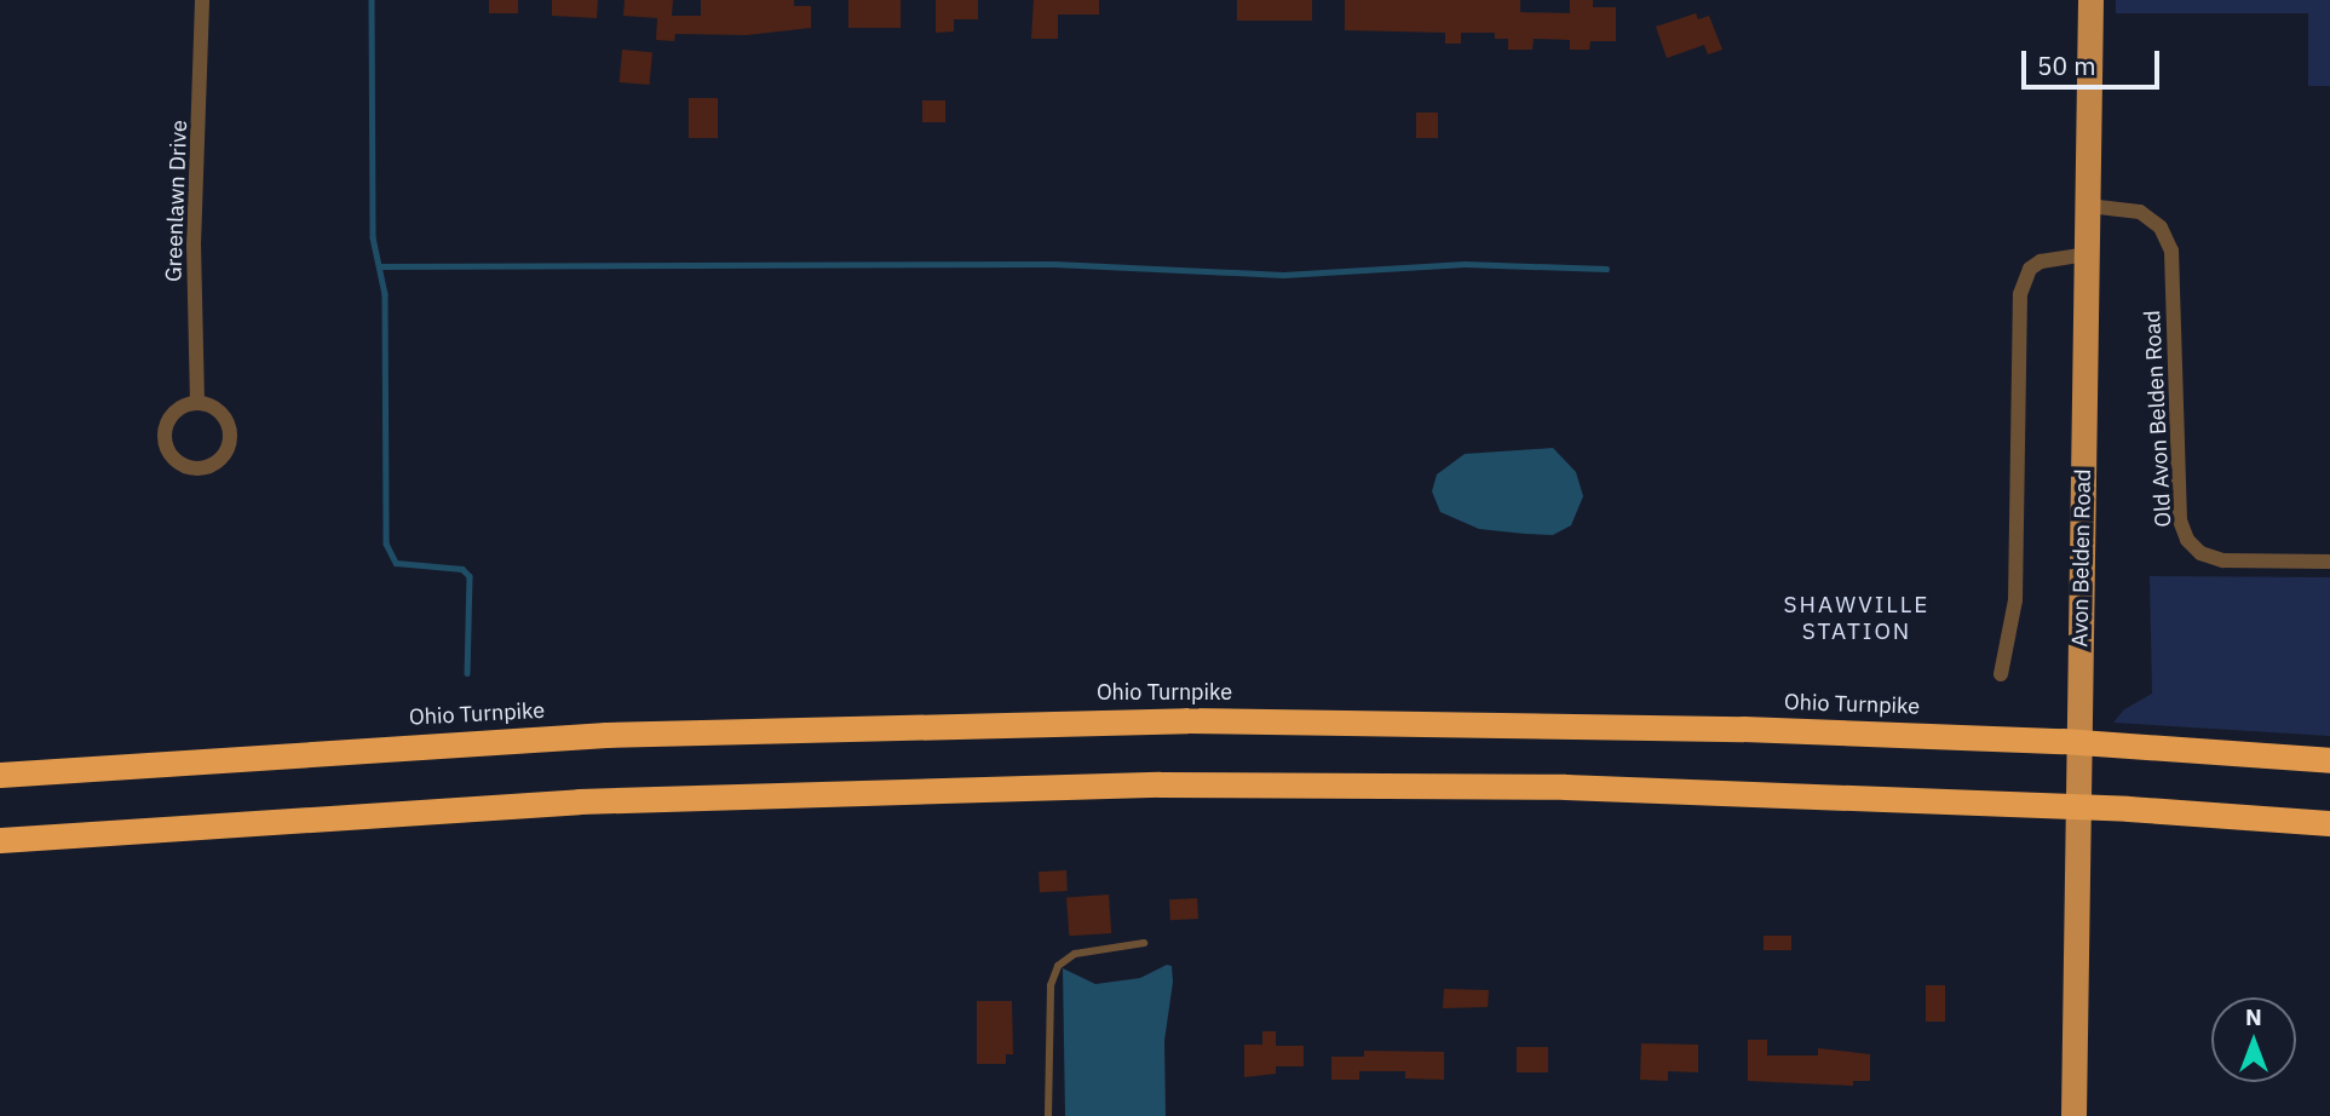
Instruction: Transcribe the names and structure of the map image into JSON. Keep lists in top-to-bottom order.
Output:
{
  "streets": {
    "highway": ["Ohio Turnpike"],
    "main road": ["Avon Belden Road"],
    "street": ["Greenlawn Drive", "Old Avon Belden Road"]
  },
  "crossings": [
    ["Old Avon Belden Road", "Avon Belden Road"]
  ],
  "districts": ["SHAWVILLE STATION"],
  "scale_bar": "50 m",
  "north": "top"
}
